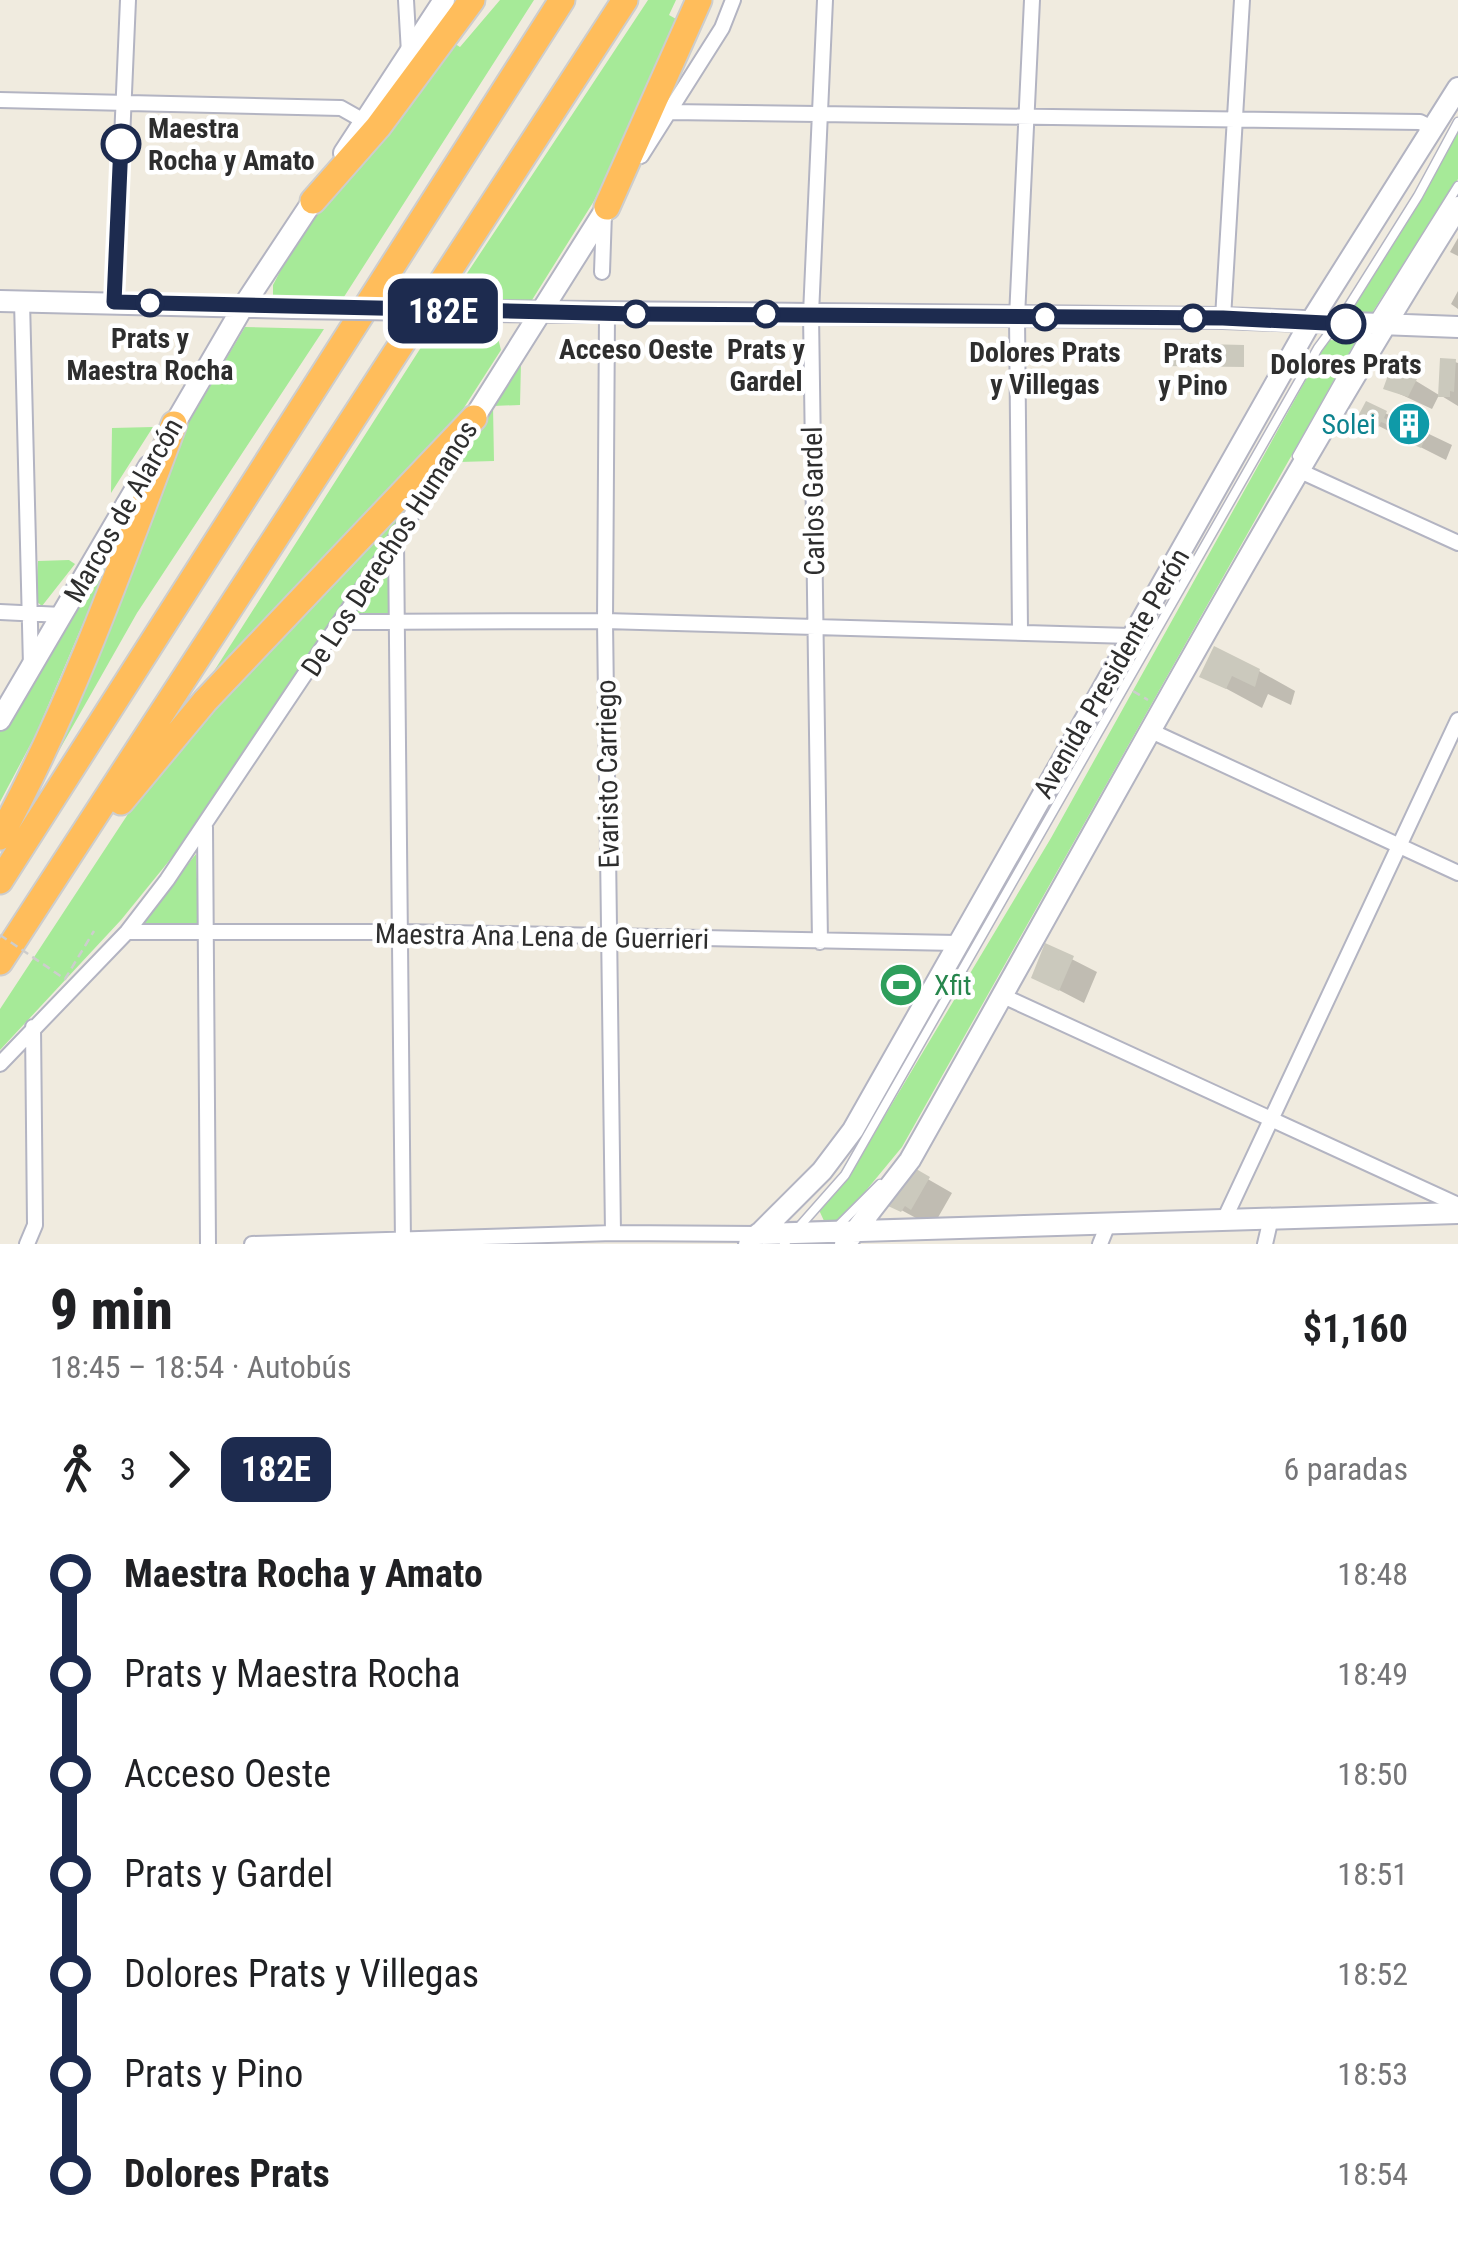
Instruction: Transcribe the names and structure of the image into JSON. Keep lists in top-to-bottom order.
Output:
{
  "streets": {
    "street": [
      "Carlos Gardel",
      "Marcos de Alarcón",
      "De Los Derechos Humanos",
      "Avenida Presidente Perón",
      "Evaristo Carriego",
      "Maestra Ana Lena de Guerrieri"
    ]
  },
  "crossings": [
    ["Carlos Gardel", "Maestra Ana Lena de Guerrieri"],
    ["De Los Derechos Humanos", "Maestra Ana Lena de Guerrieri"],
    ["Avenida Presidente Perón", "Maestra Ana Lena de Guerrieri"],
    ["Evaristo Carriego", "Maestra Ana Lena de Guerrieri"]
  ],
  "places": {
    "other": [
      "Maestra Rocha y Amato",
      "Prats y Maestra Rocha",
      "Acceso Oeste",
      "Prats y Gardel",
      "Dolores Prats y Villegas",
      "Prats y Pino",
      "Dolores Prats"
    ],
    "building": ["Solei"],
    "sports": ["Xfit"]
  },
  "lines": ["bus line 182E"],
  "page": {
    "on_map": "182E",
    "heading": ["9 min", "18:45 – 18:54 · Autobús", "$1,160"],
    "legs": ["3", "182E", "6 paradas"],
    "list": [
      {
        "name": "Maestra Rocha y Amato",
        "value": "18:48"
      },
      {
        "name": "Prats y Maestra Rocha",
        "value": "18:49"
      },
      {
        "name": "Acceso Oeste",
        "value": "18:50"
      },
      {
        "name": "Prats y Gardel",
        "value": "18:51"
      },
      {
        "name": "Dolores Prats y Villegas",
        "value": "18:52"
      },
      {
        "name": "Prats y Pino",
        "value": "18:53"
      },
      {
        "name": "Dolores Prats",
        "value": "18:54"
      }
    ]
  }
}
